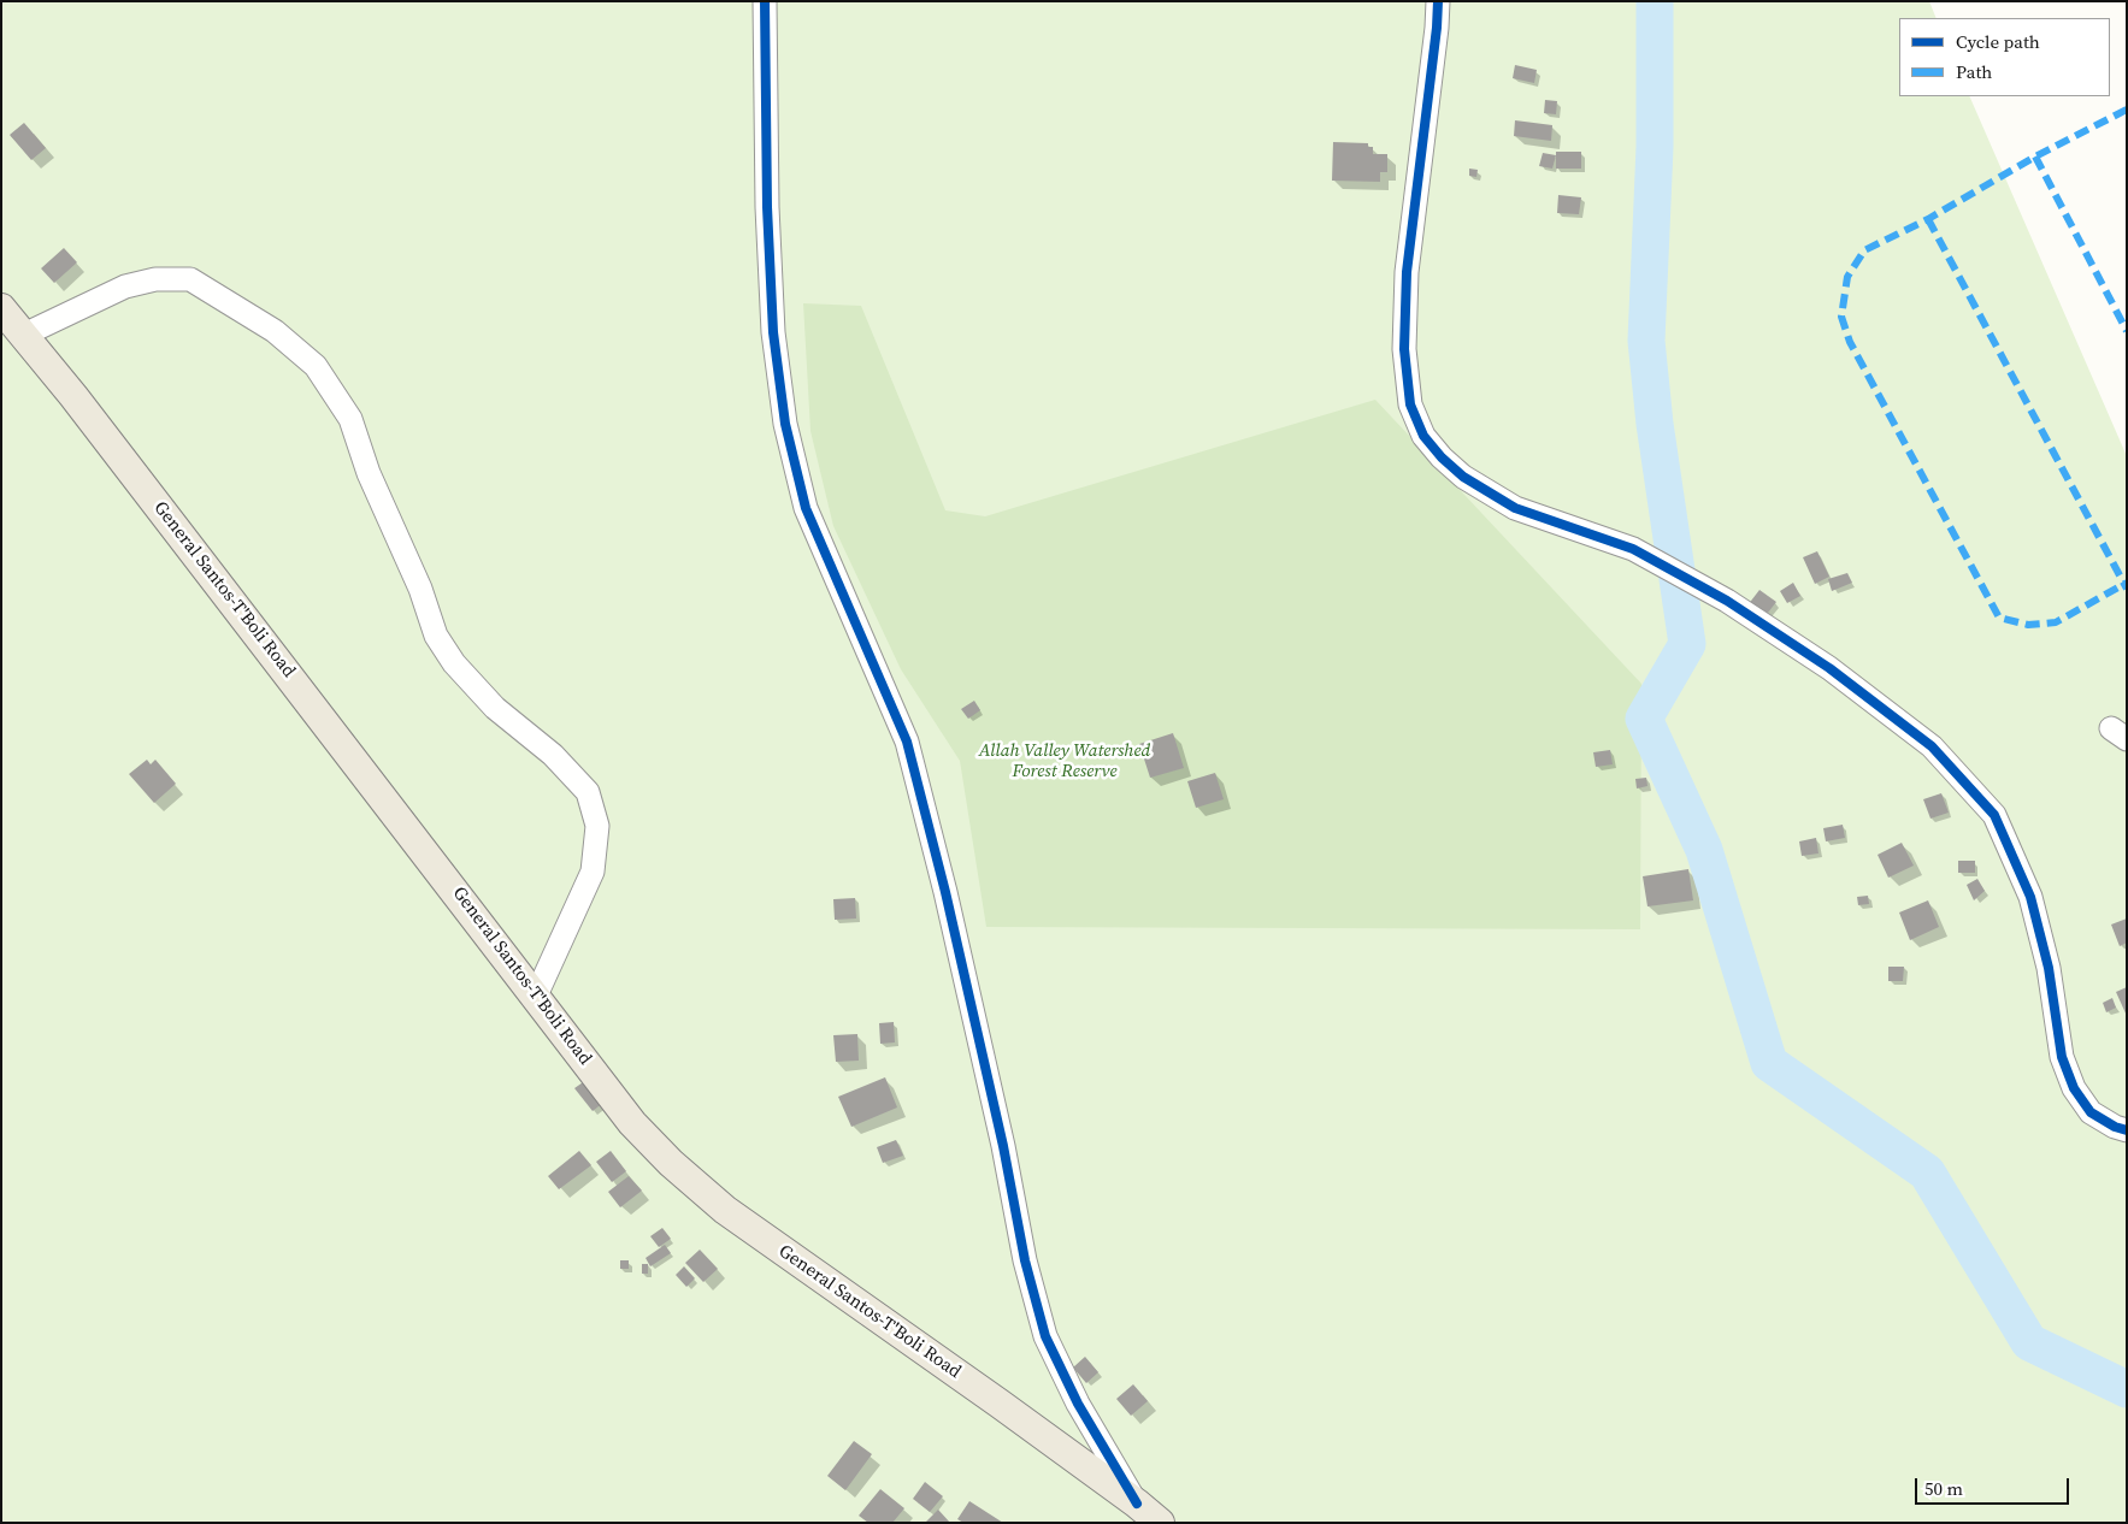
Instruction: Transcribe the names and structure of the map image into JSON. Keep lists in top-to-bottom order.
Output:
{
  "streets": {
    "main road": ["General Santos-T'Boli Road"]
  },
  "parks": ["Allah Valley Watershed Forest Reserve"],
  "legend": ["Cycle path", "Path"],
  "scale_bar": "50 m"
}
